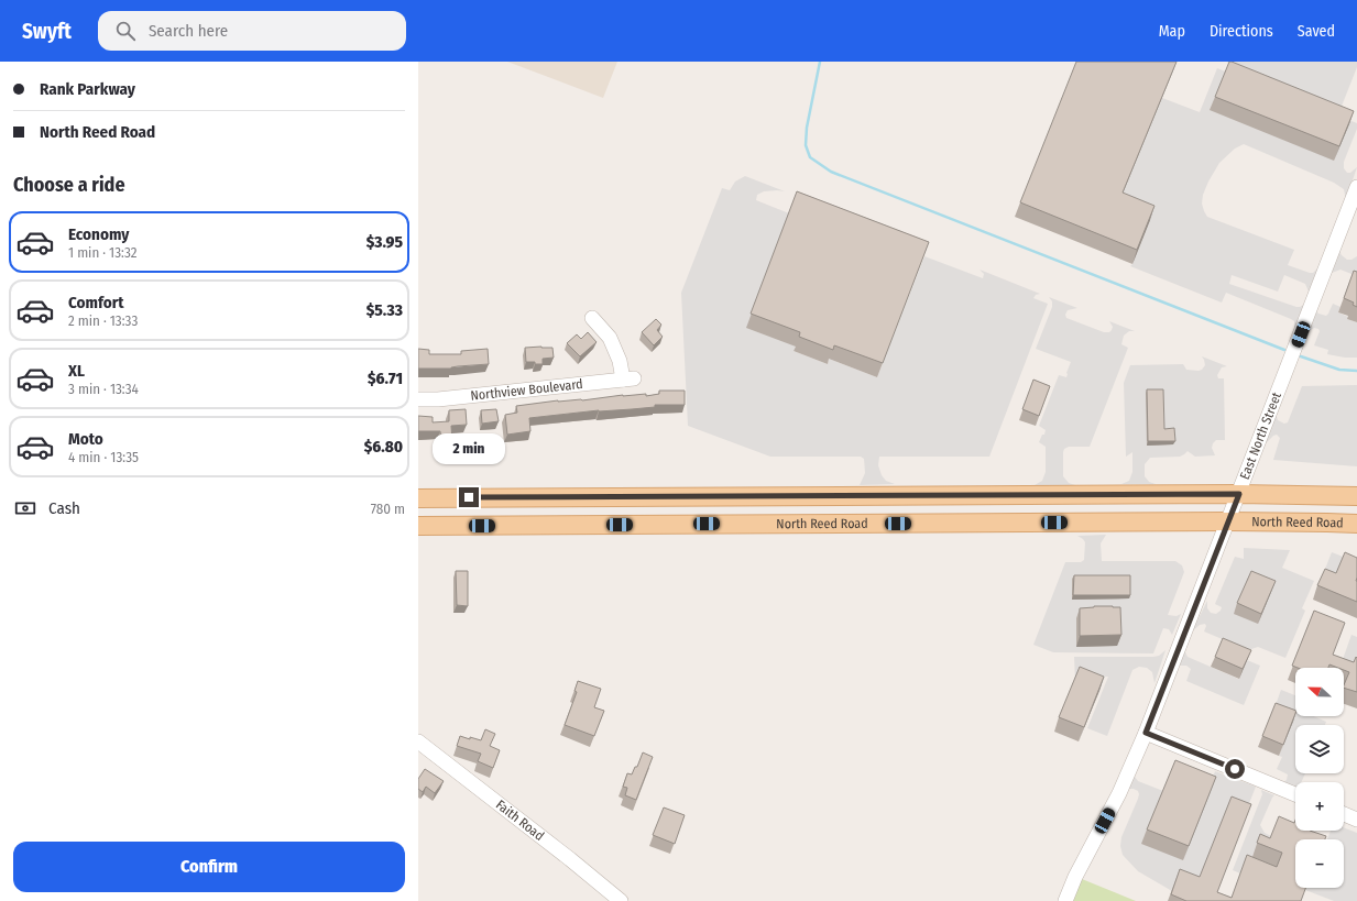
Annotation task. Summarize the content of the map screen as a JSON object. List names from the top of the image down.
{
  "streets": {
    "main road": ["North Reed Road"],
    "street": ["Northview Boulevard", "East North Street", "Faith Road"]
  },
  "crossings": [
    ["East North Street", "North Reed Road"]
  ],
  "north": "left",
  "page": {
    "header": "Swyft",
    "search": "Search here",
    "nav": ["Map", "Directions", "Saved"],
    "banner": ["Rank Parkway", "North Reed Road"],
    "heading": "Choose a ride",
    "list": [
      {
        "name": "Economy",
        "note": "1 min · 13:32",
        "value": "$3.95"
      },
      {
        "name": "Comfort",
        "note": "2 min · 13:33",
        "value": "$5.33"
      },
      {
        "name": "XL",
        "note": "3 min · 13:34",
        "value": "$6.71"
      },
      {
        "name": "Moto",
        "note": "4 min · 13:35",
        "value": "$6.80"
      }
    ],
    "bubble": "2 min",
    "pay": ["Cash", "780 m"],
    "map_buttons": ["+", "−"],
    "buttons": "Confirm"
  }
}
